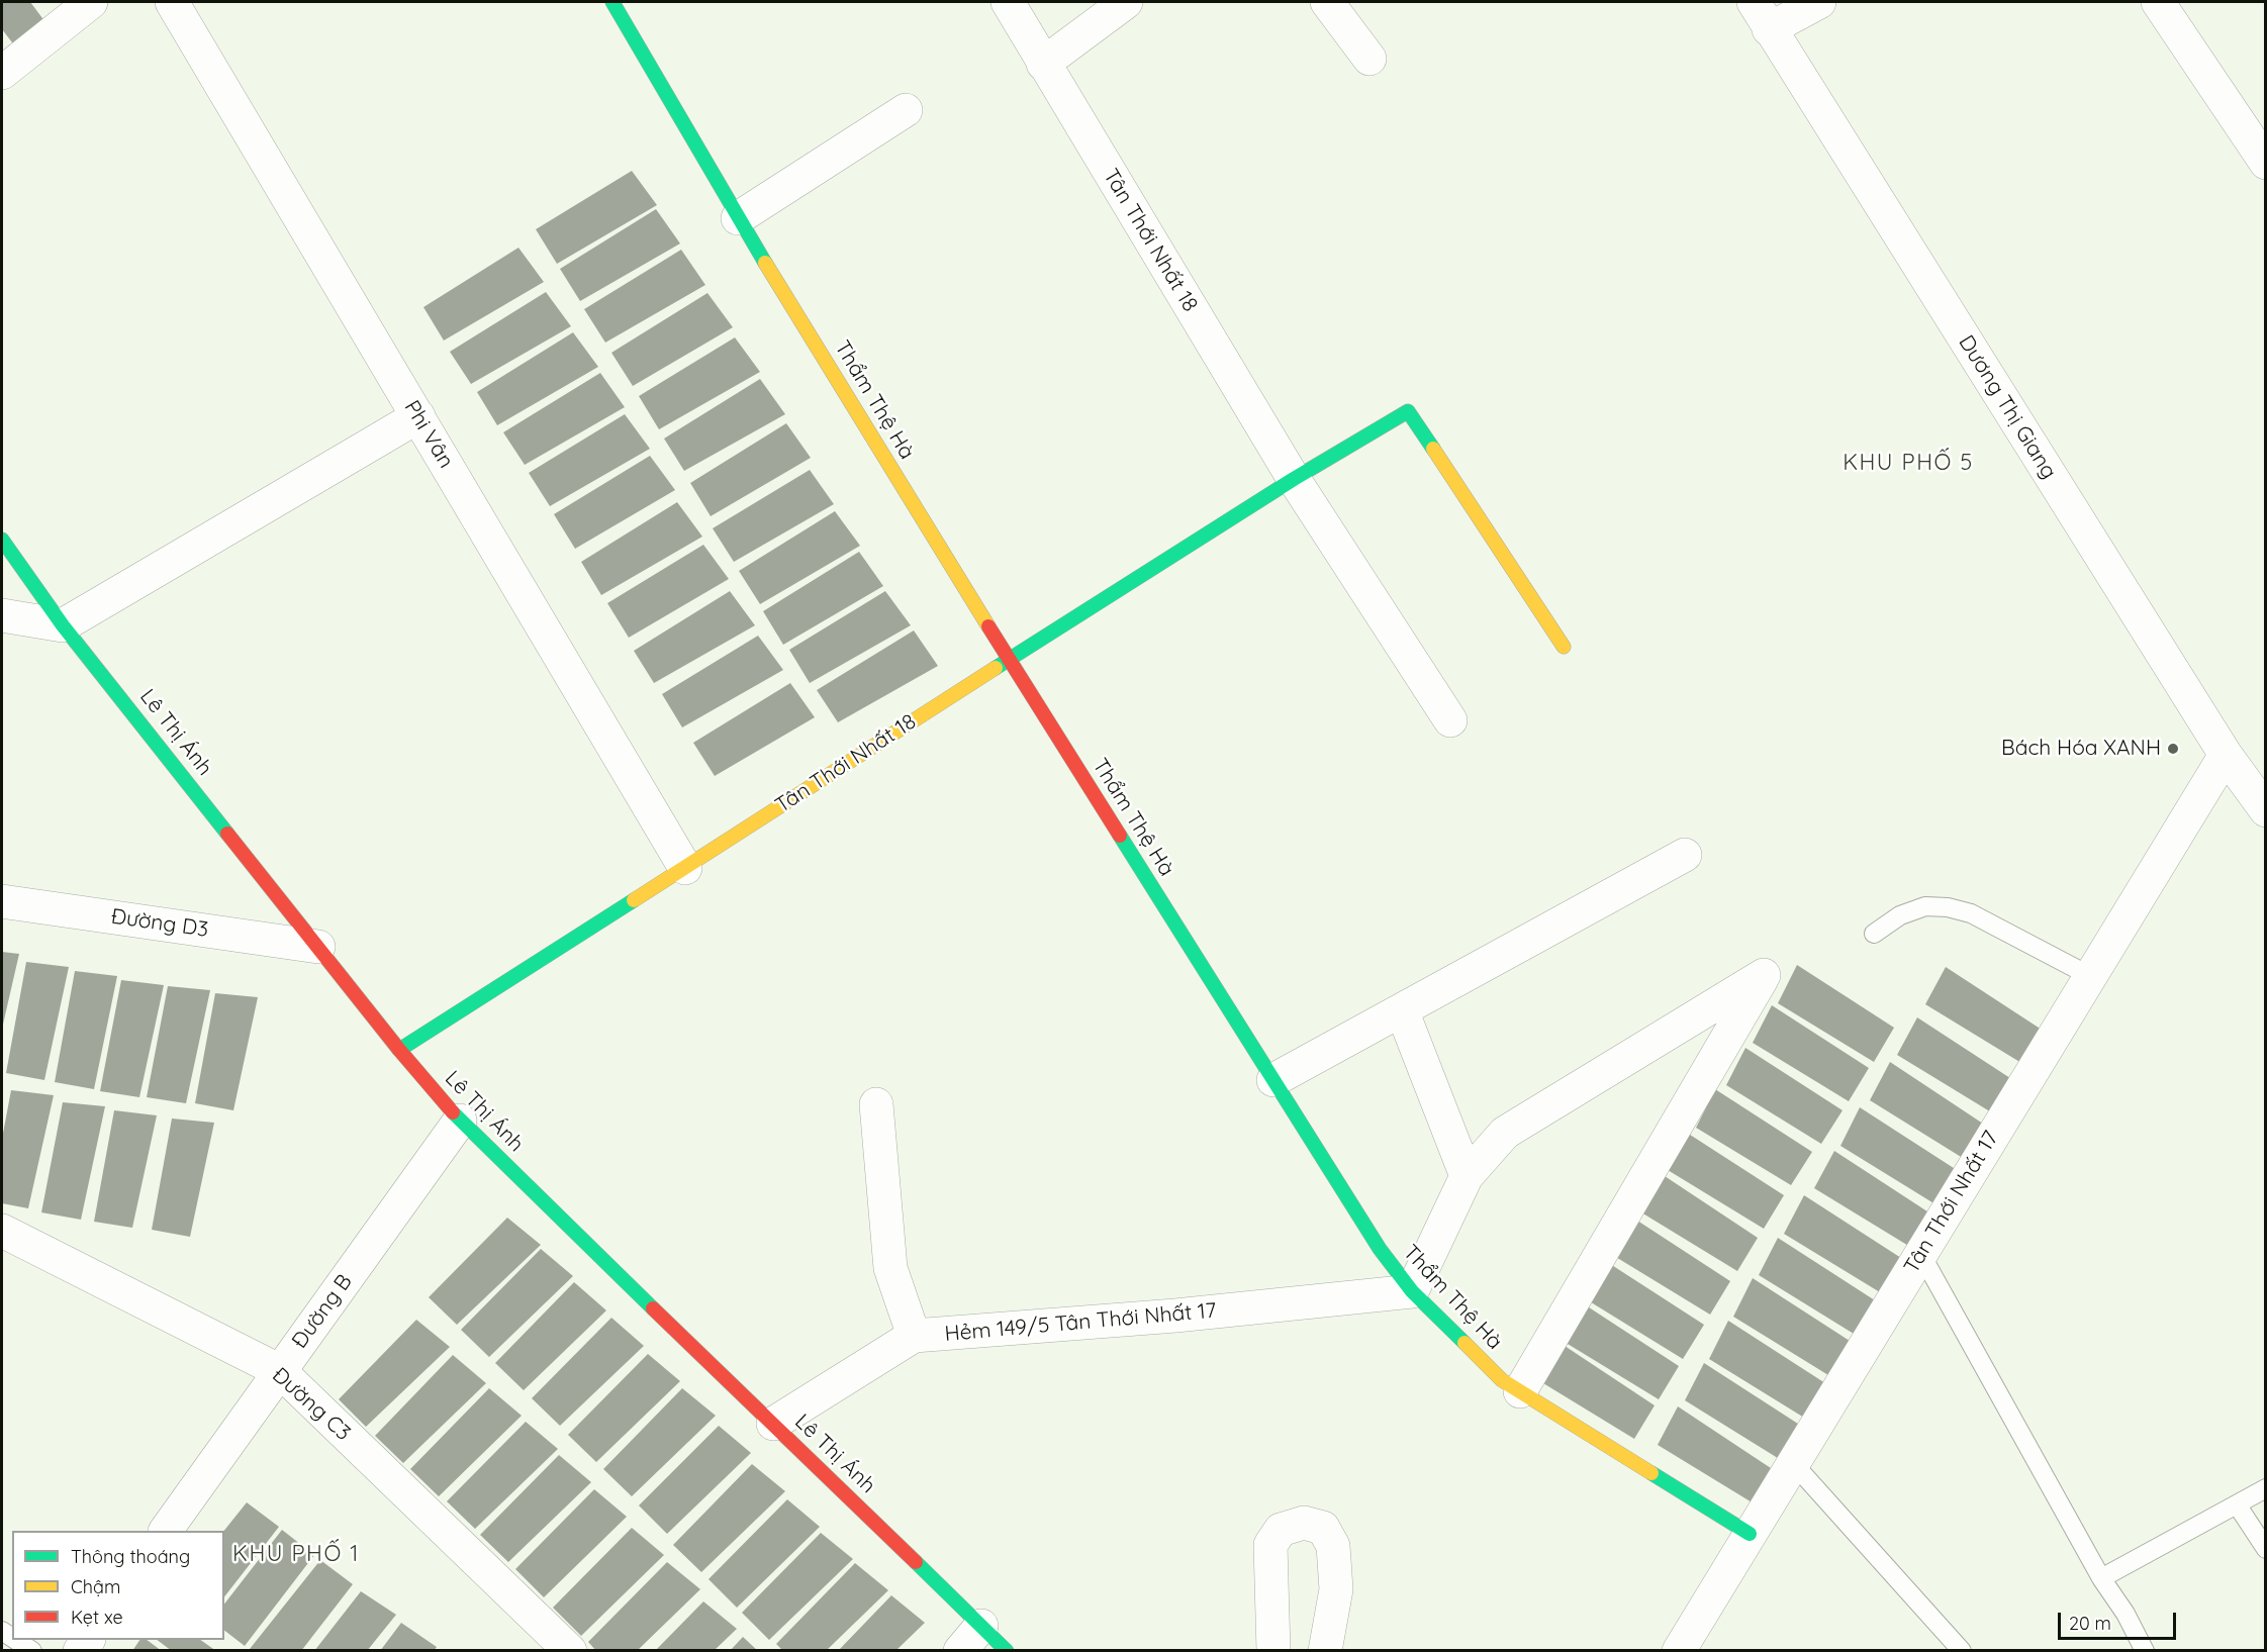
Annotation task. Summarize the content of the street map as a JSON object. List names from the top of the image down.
{
  "streets": {
    "street": [
      "Tân Thới Nhất 18",
      "Thẩm Thệ Hà",
      "Dương Thị Giang",
      "Phi Vân",
      "Lê Thị Ánh",
      "Đường D3",
      "Tân Thới Nhất 17",
      "Đường B",
      "Hẻm 149/5 Tân Thới Nhất 17",
      "Đường C3"
    ]
  },
  "crossings": [
    ["Tân Thới Nhất 18", "Thẩm Thệ Hà"],
    ["Tân Thới Nhất 18", "Phi Vân"],
    ["Tân Thới Nhất 18", "Lê Thị Ánh"],
    ["Thẩm Thệ Hà", "Tân Thới Nhất 17"],
    ["Thẩm Thệ Hà", "Hẻm 149/5 Tân Thới Nhất 17"],
    ["Dương Thị Giang", "Tân Thới Nhất 17"],
    ["Lê Thị Ánh", "Đường D3"],
    ["Lê Thị Ánh", "Đường B"],
    ["Lê Thị Ánh", "Hẻm 149/5 Tân Thới Nhất 17"],
    ["Đường B", "Đường C3"]
  ],
  "districts": ["KHU PHỐ 5", "KHU PHỐ 1"],
  "places": ["Bách Hóa XANH"],
  "legend": ["Thông thoáng", "Chậm", "Kẹt xe"],
  "scale_bar": "20 m"
}
